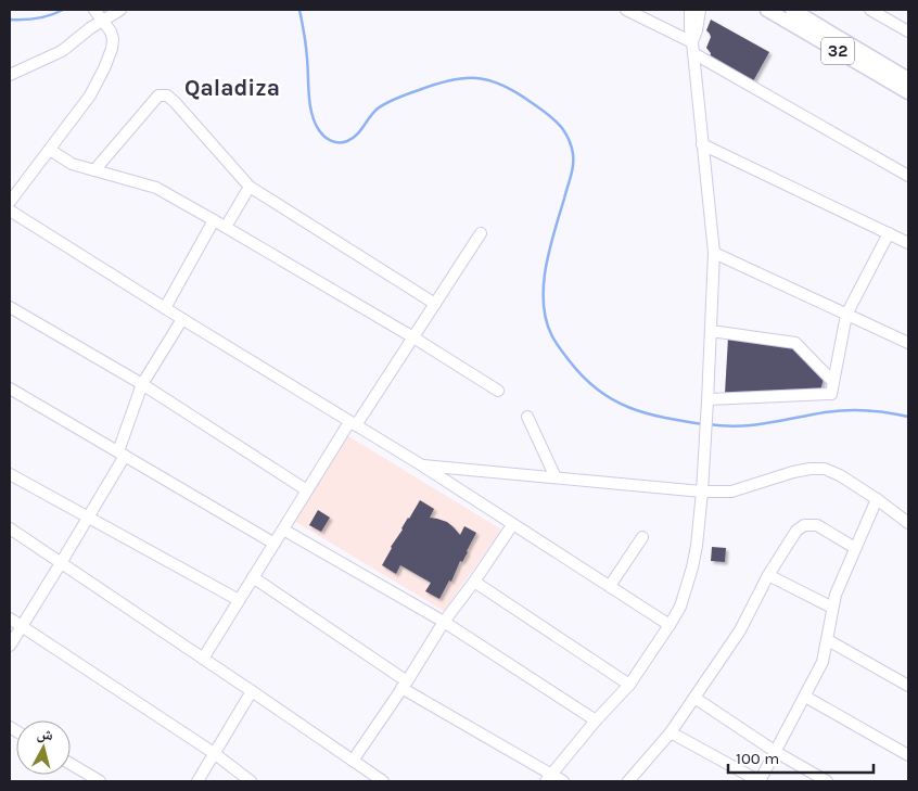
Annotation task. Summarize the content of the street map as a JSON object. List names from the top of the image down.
{
  "streets": {
    "main road": ["32"]
  },
  "districts": ["Qaladiza"],
  "scale_bar": "100 m",
  "north": "top"
}
